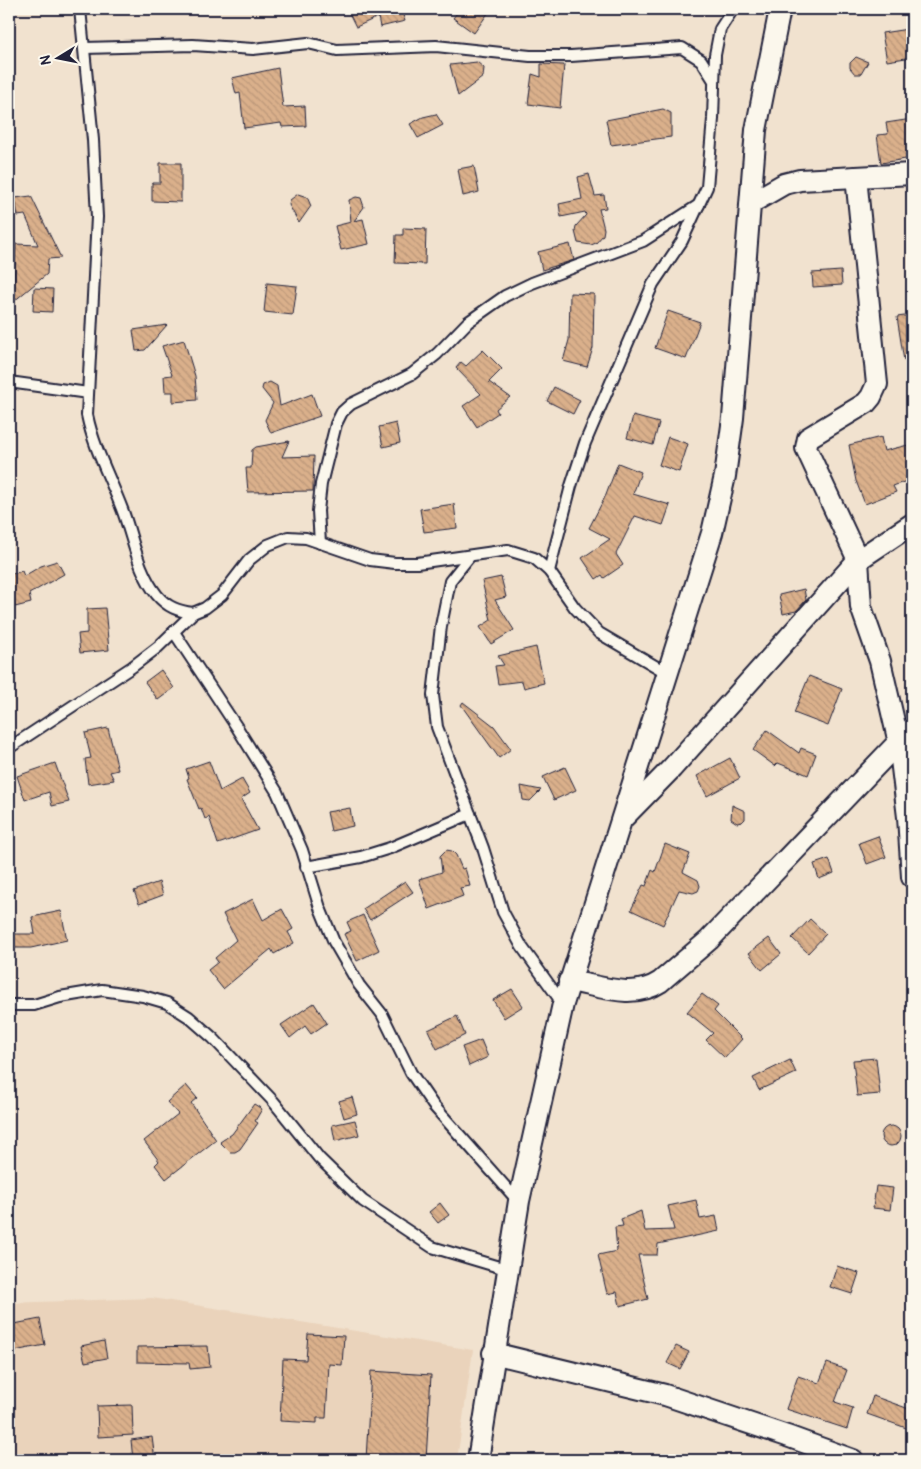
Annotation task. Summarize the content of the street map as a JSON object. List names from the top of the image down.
{
  "north": "left"
}
